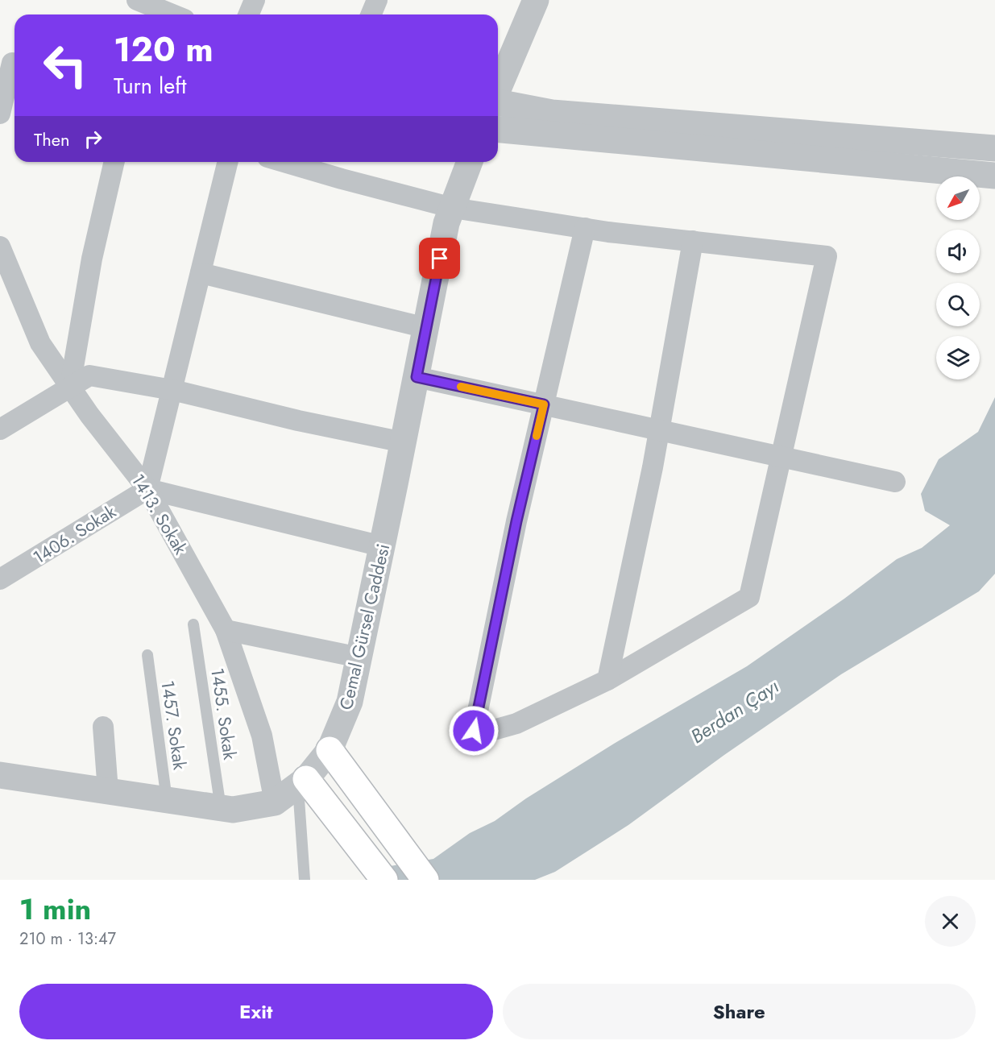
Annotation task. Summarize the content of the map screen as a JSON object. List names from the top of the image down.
{
  "streets": {
    "street": ["1413. Sokak", "1406. Sokak", "Cemal Gürsel Caddesi"],
    "lane": ["1455. Sokak", "1457. Sokak"]
  },
  "crossings": [
    ["1413. Sokak", "1406. Sokak"],
    ["1413. Sokak", "Cemal Gürsel Caddesi"],
    ["Cemal Gürsel Caddesi", "1455. Sokak"],
    ["Cemal Gürsel Caddesi", "1457. Sokak"]
  ],
  "water": ["Berdan Çayı"],
  "north": "bottom left",
  "page": {
    "turn": ["120 m", "Turn left"],
    "then": "Then",
    "heading": ["1 min", "210 m · 13:47"],
    "buttons": ["Exit", "Share"]
  }
}
